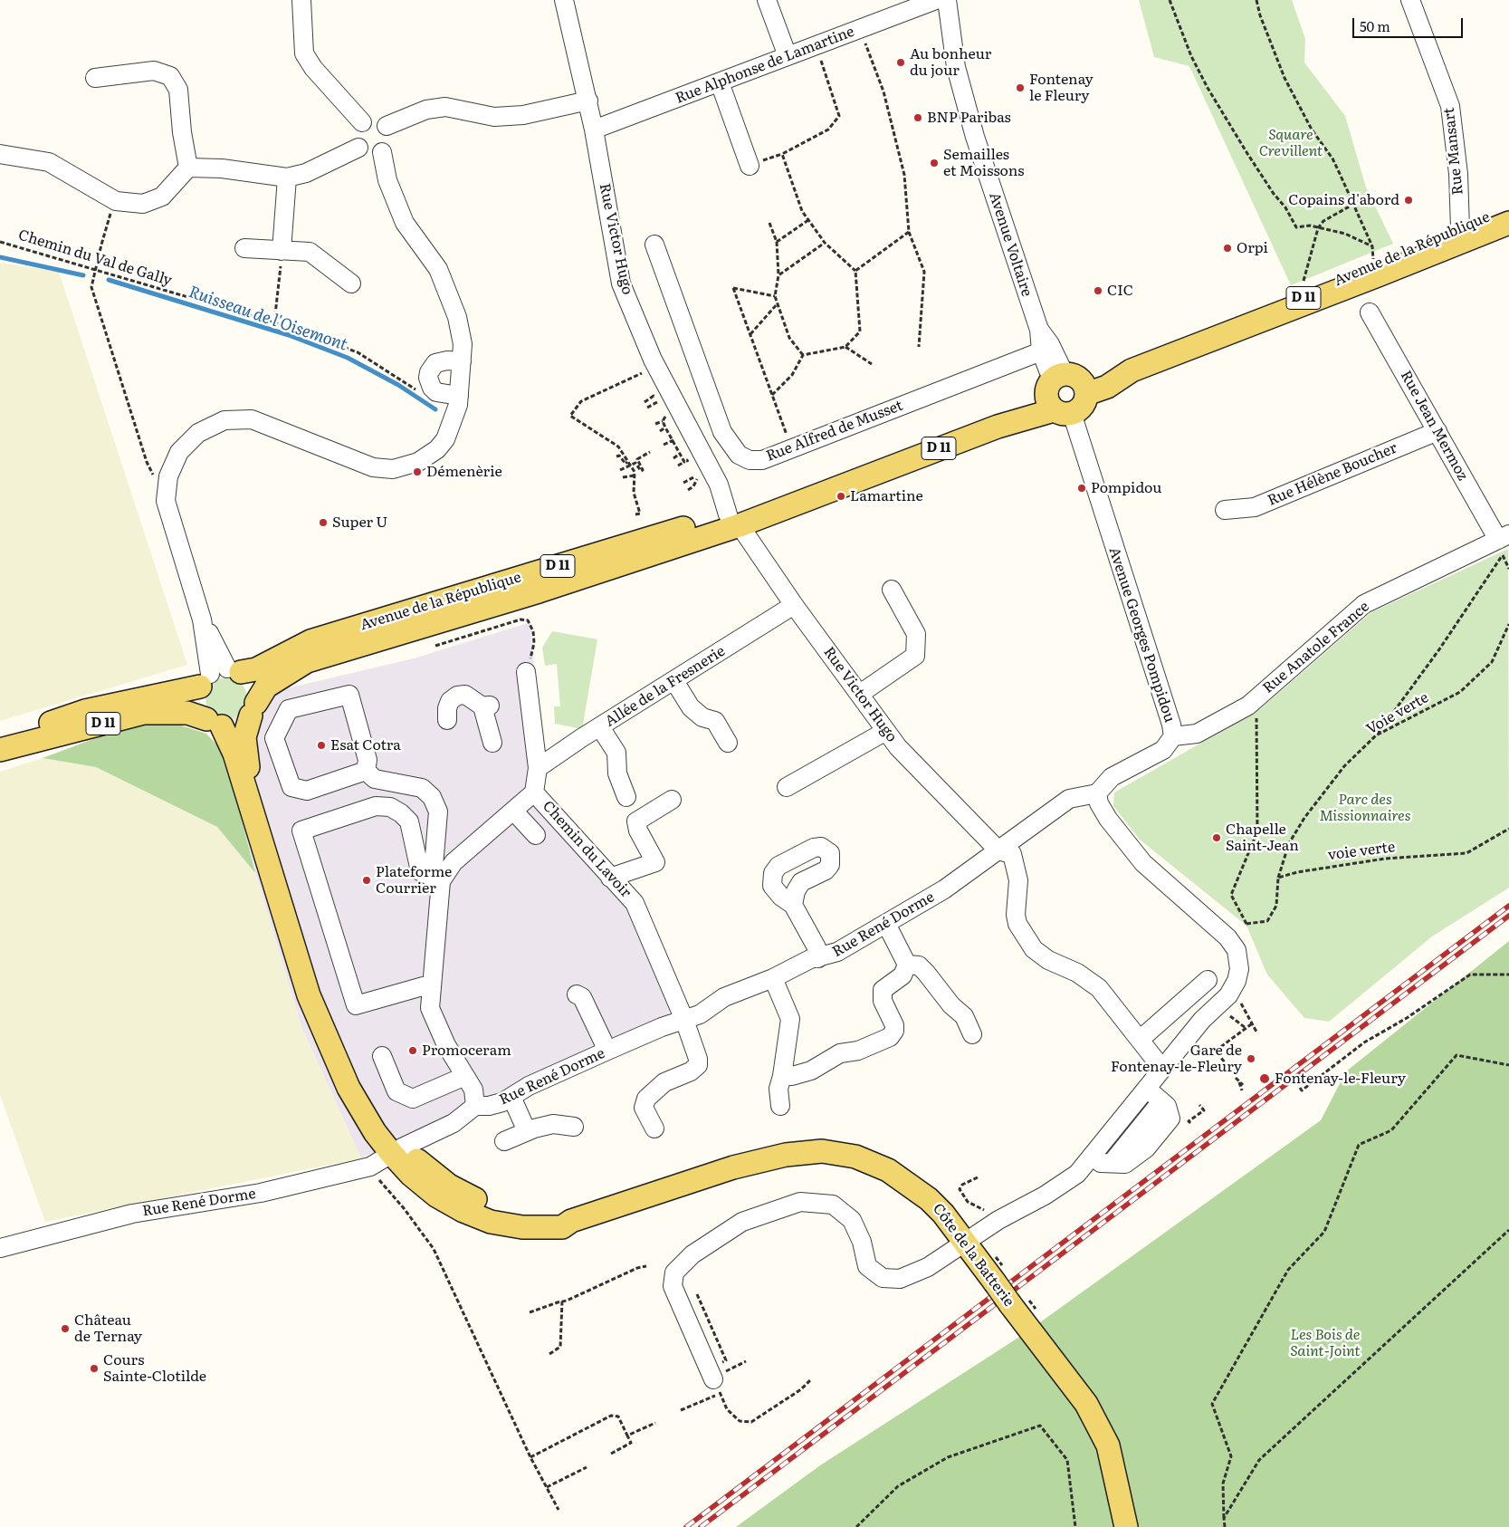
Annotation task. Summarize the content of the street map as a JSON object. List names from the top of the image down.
{
  "streets": {
    "main road": ["Avenue de la République", "D 11", "Côte de la Batterie"],
    "street": [
      "Rue Alphonse de Lamartine",
      "Rue Mansart",
      "Rue Victor Hugo",
      "Avenue Voltaire",
      "Rue Jean Mermoz",
      "Rue Alfred de Musset",
      "Rue Hélène Boucher",
      "Avenue Georges Pompidou",
      "Rue Anatole France",
      "Allée de la Fresnerie",
      "Chemin du Lavoir",
      "Rue René Dorme"
    ],
    "path": ["Chemin du Val de Gally", "Voie verte", "voie verte"]
  },
  "crossings": [
    ["Rue Alphonse de Lamartine", "Rue Victor Hugo"],
    ["Rue Mansart", "Avenue de la République"],
    ["Rue Victor Hugo", "Avenue de la République"],
    ["Rue Victor Hugo", "Allée de la Fresnerie"],
    ["Rue Victor Hugo", "Rue René Dorme"],
    ["Avenue Voltaire", "Avenue de la République"],
    ["Avenue Voltaire", "Rue Alfred de Musset"],
    ["Avenue Voltaire", "Avenue Georges Pompidou"],
    ["Avenue de la République", "D 11"],
    ["Avenue de la République", "Avenue Georges Pompidou"],
    ["Rue Jean Mermoz", "Rue Hélène Boucher"],
    ["Rue Jean Mermoz", "Rue Anatole France"],
    ["Avenue Georges Pompidou", "Rue Anatole France"],
    ["Allée de la Fresnerie", "Chemin du Lavoir"],
    ["Voie verte", "voie verte"],
    ["Chemin du Lavoir", "Rue René Dorme"],
    ["Rue René Dorme", "Côte de la Batterie"]
  ],
  "water": ["Ruisseau de l'Oisemont"],
  "parks": ["Square Crevillent", "Parc des Missionnaires", "Les Bois de Saint-Joint"],
  "places": [
    "Au bonheur du jour",
    "Fontenay le Fleury",
    "BNP Paribas",
    "Semailles et Moissons",
    "Copains d'abord",
    "Orpi",
    "CIC",
    "Démenèrie",
    "Pompidou",
    "Lamartine",
    "Super U",
    "Esat Cotra",
    "Chapelle Saint-Jean",
    "Plateforme Courrier",
    "Promoceram",
    "Gare de Fontenay-le-Fleury",
    "Fontenay-le-Fleury",
    "Château de Ternay",
    "Cours Sainte-Clotilde"
  ],
  "scale_bar": "50 m"
}
